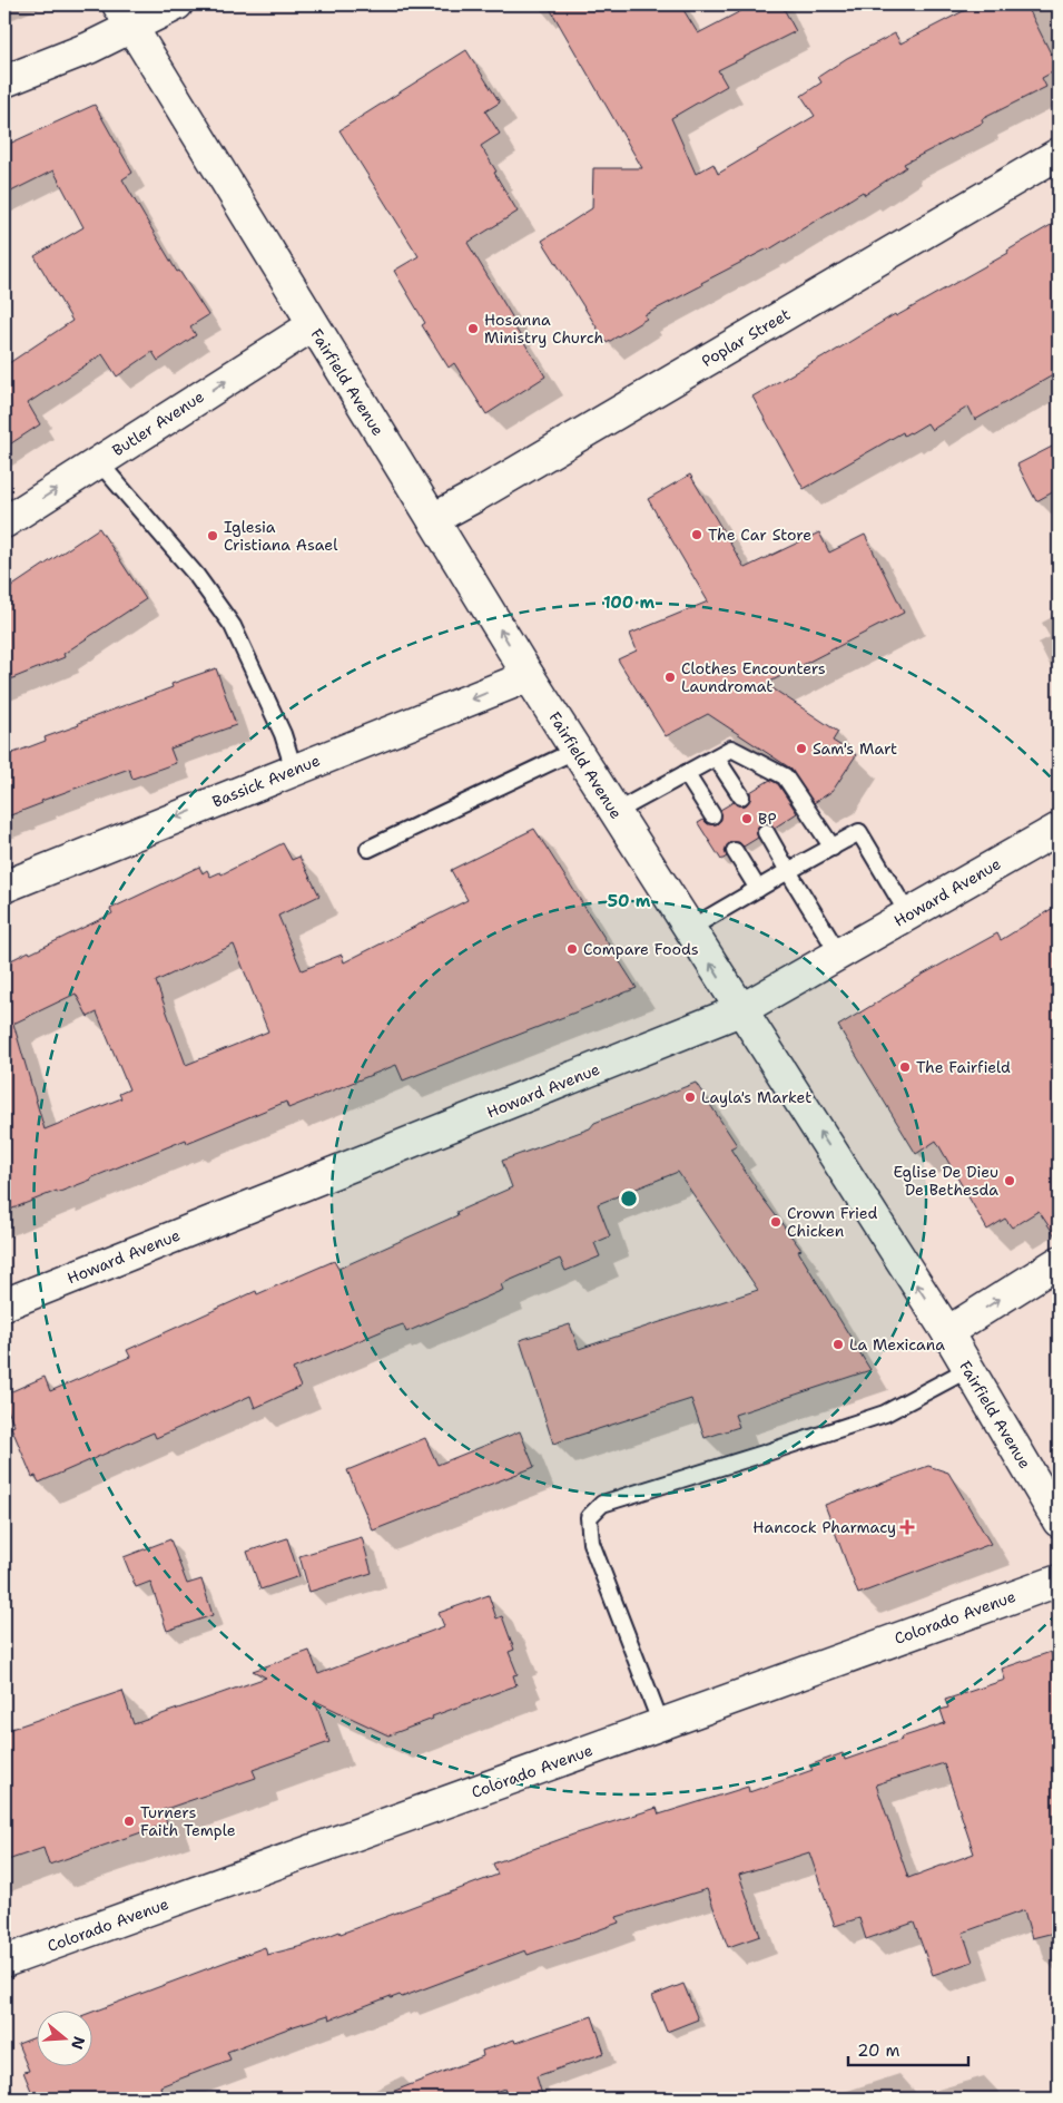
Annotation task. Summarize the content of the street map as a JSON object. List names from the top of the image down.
{
  "streets": {
    "street": [
      "Poplar Street",
      "Fairfield Avenue",
      "Butler Avenue",
      "Bassick Avenue",
      "Howard Avenue",
      "Colorado Avenue"
    ]
  },
  "crossings": [
    ["Poplar Street", "Fairfield Avenue"],
    ["Fairfield Avenue", "Butler Avenue"],
    ["Fairfield Avenue", "Bassick Avenue"],
    ["Fairfield Avenue", "Howard Avenue"]
  ],
  "one_way": ["Fairfield Avenue", "Butler Avenue", "Bassick Avenue"],
  "places": {
    "other": [
      "Hosanna Ministry Church",
      "The Car Store",
      "Iglesia Cristiana Asael",
      "Clothes Encounters Laundromat",
      "Sam's Mart",
      "BP",
      "Compare Foods",
      "The Fairfield",
      "Layla's Market",
      "Eglise De Dieu De Bethesda",
      "Crown Fried Chicken",
      "La Mexicana",
      "Turners Faith Temple"
    ],
    "health": ["Hancock Pharmacy"]
  },
  "scale_bar": "20 m",
  "north": "right",
  "rings": ["100 m", "50 m"]
}
